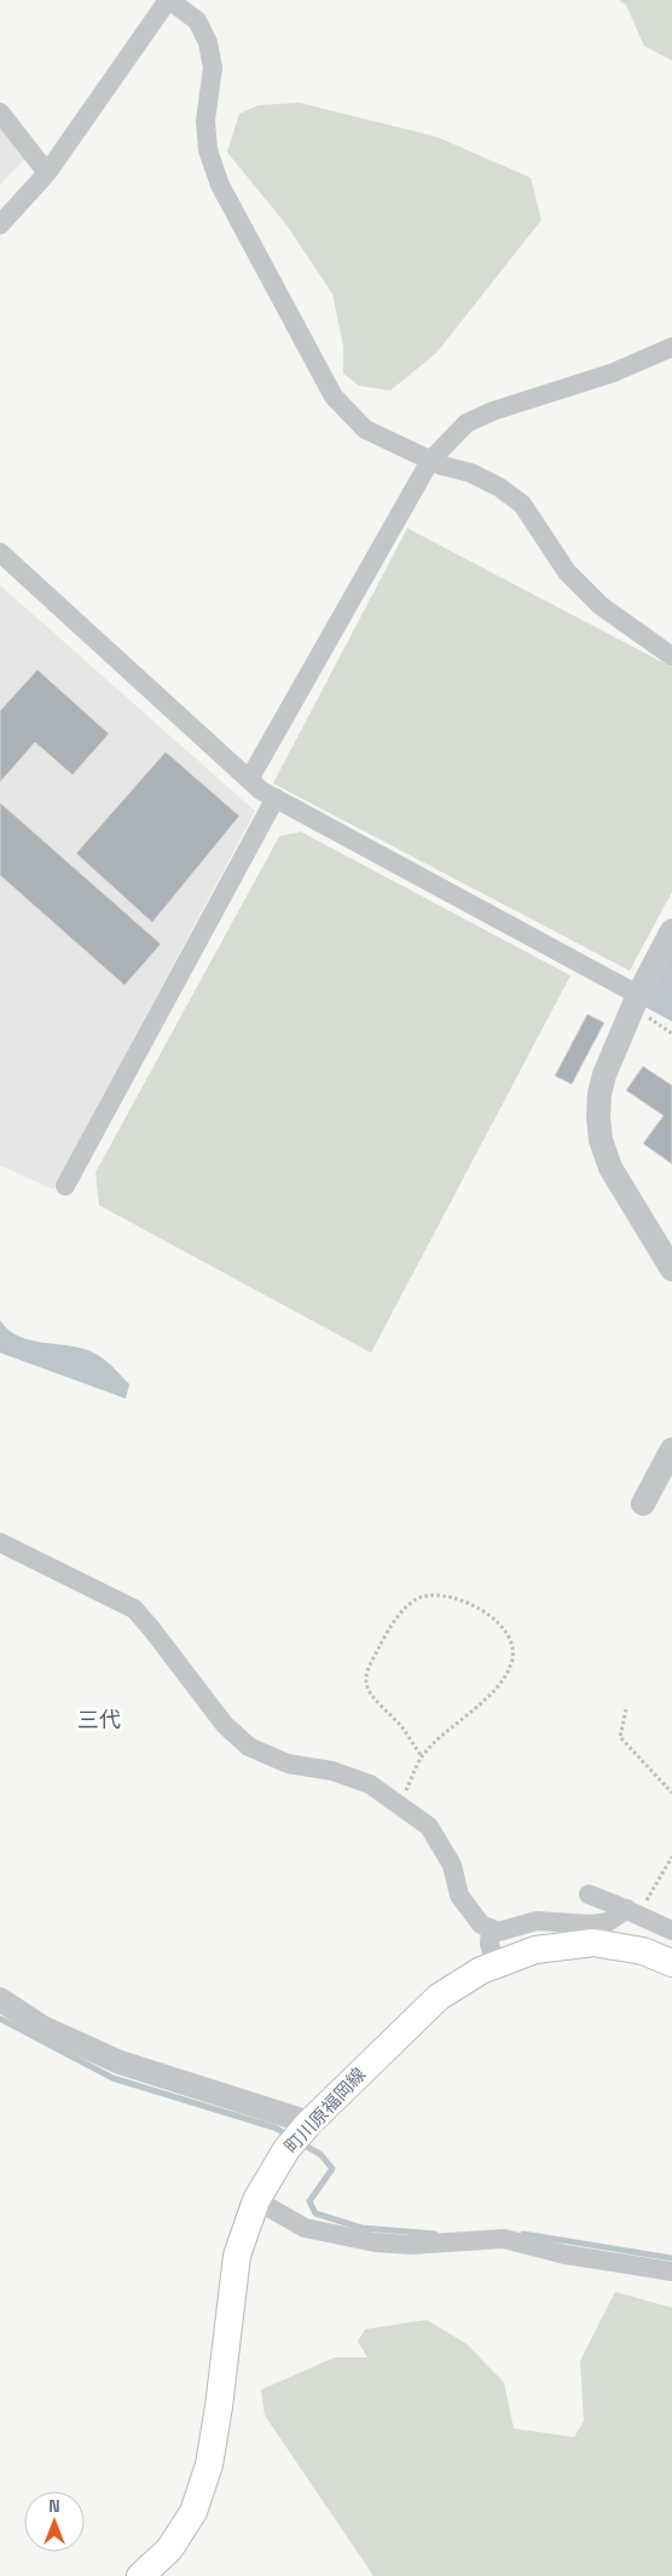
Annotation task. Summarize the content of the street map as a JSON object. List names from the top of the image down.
{
  "streets": {
    "main road": ["町川原福岡線"]
  },
  "districts": ["三代"],
  "north": "top"
}
